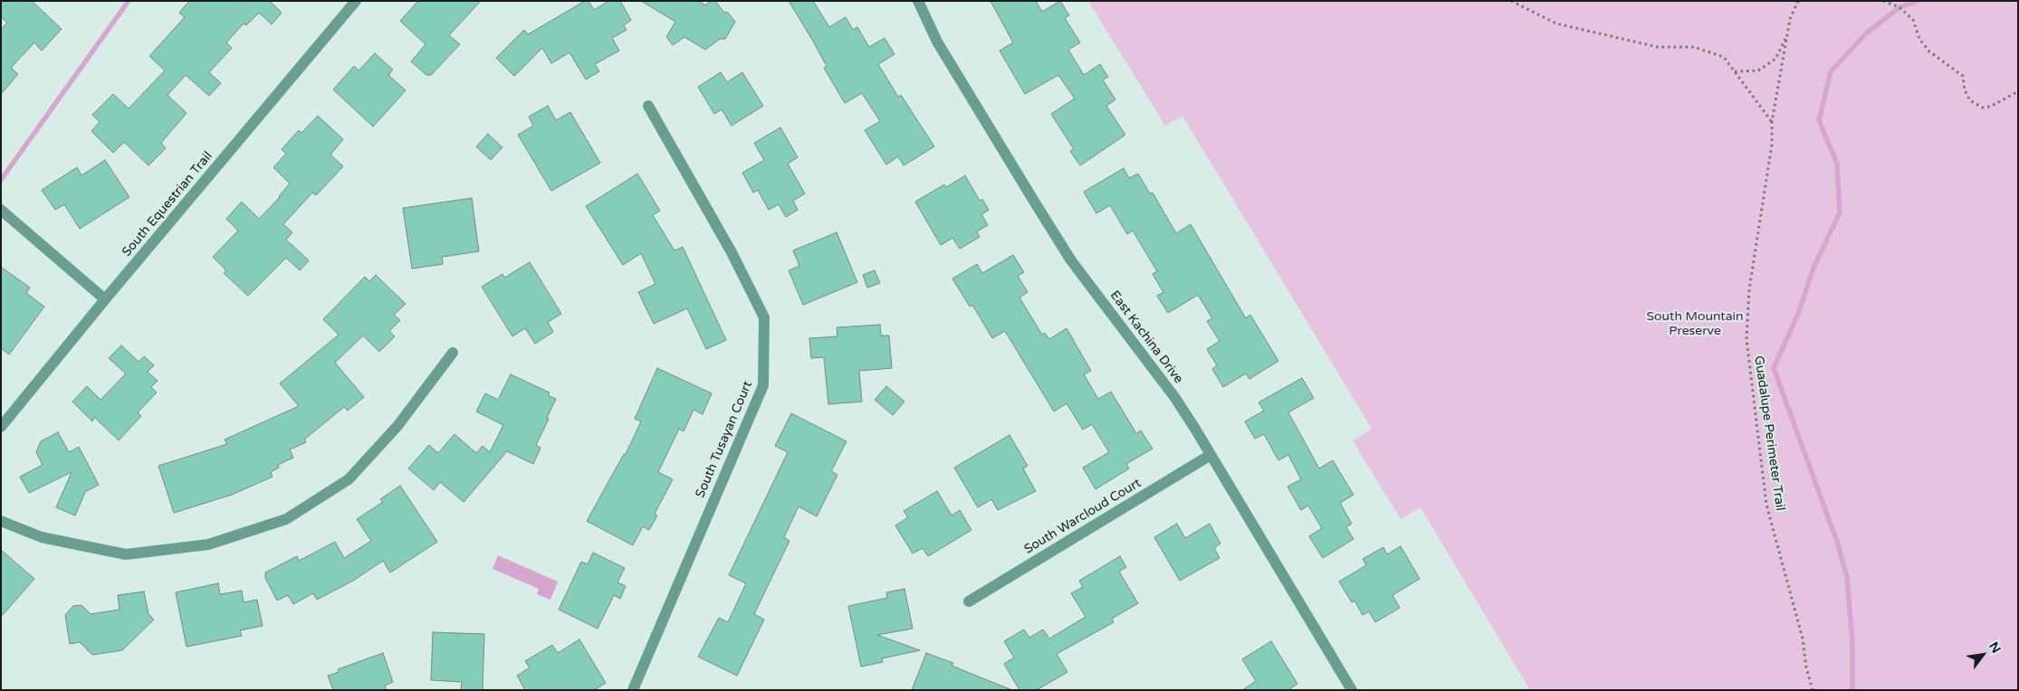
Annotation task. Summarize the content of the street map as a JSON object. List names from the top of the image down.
{
  "streets": {
    "street": [
      "South Equestrian Trail",
      "East Kachina Drive",
      "South Tusayan Court",
      "South Warcloud Court"
    ],
    "path": ["Guadalupe Perimeter Trail"]
  },
  "crossings": [
    ["East Kachina Drive", "South Warcloud Court"]
  ],
  "parks": ["South Mountain Preserve"],
  "north": "top right"
}
